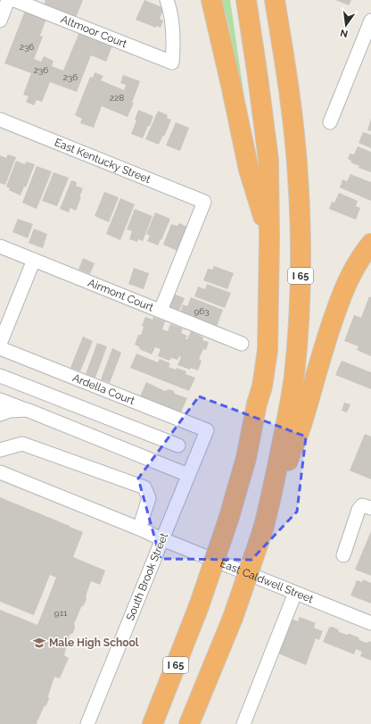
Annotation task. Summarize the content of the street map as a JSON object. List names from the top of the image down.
{
  "streets": {
    "highway": ["I 65"],
    "street": [
      "Altmoor Court",
      "East Kentucky Street",
      "Airmont Court",
      "Ardella Court",
      "South Brook Street",
      "East Caldwell Street"
    ]
  },
  "crossings": [
    ["East Kentucky Street", "Airmont Court"],
    ["Ardella Court", "South Brook Street"],
    ["South Brook Street", "East Caldwell Street"]
  ],
  "places": {
    "school or university": ["Male High School"]
  },
  "house_numbers": [
    "236",
    "236",
    "236",
    "228",
    "963",
    "911"
  ],
  "north": "bottom"
}
